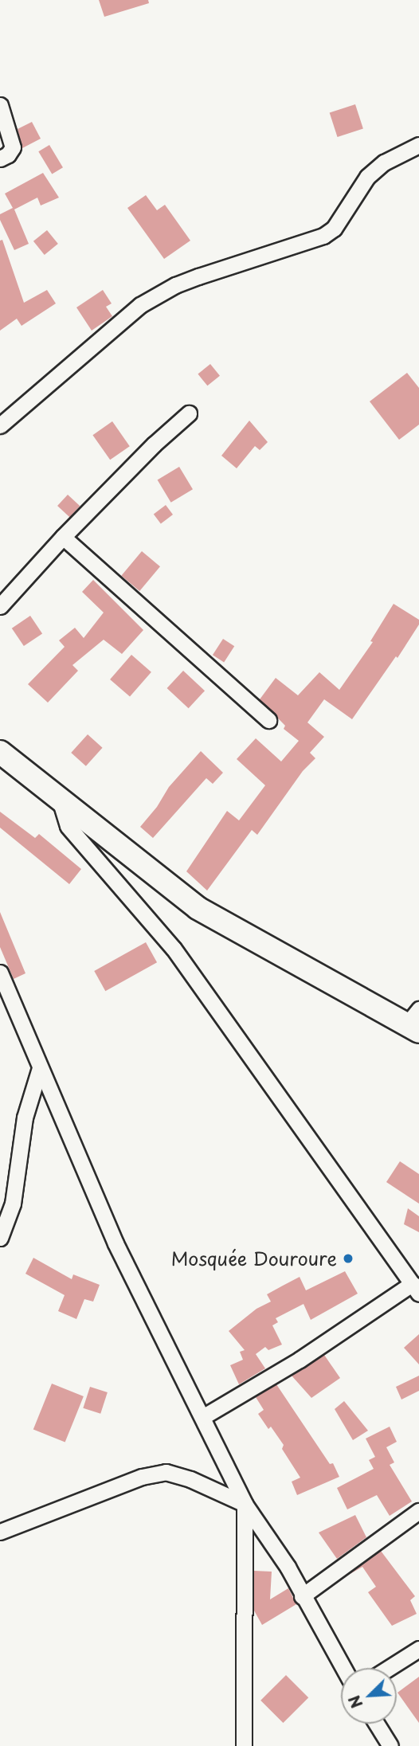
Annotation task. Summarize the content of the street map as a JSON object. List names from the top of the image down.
{
  "places": ["Mosquée Douroure"],
  "north": "bottom left"
}
